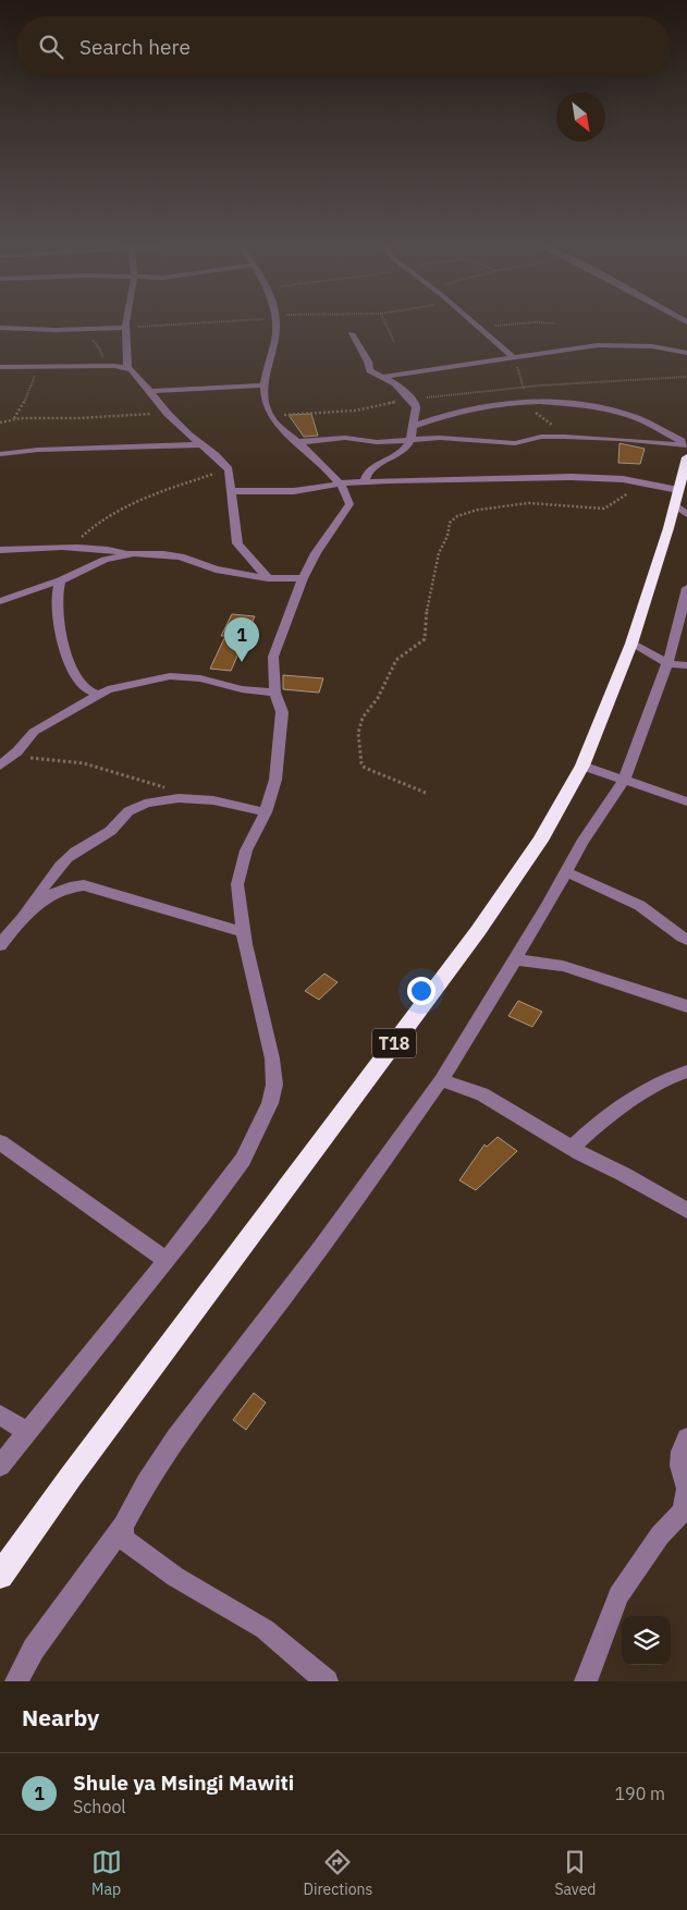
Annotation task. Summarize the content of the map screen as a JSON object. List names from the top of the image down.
{
  "streets": {
    "highway": ["T18"]
  },
  "north": "bottom right",
  "page": {
    "search": "Search here",
    "pins": "1",
    "heading": "Nearby",
    "list": [
      {
        "mark": "1",
        "name": "Shule ya Msingi Mawiti",
        "note": "School",
        "value": "190 m"
      }
    ],
    "nav": ["Map", "Directions", "Saved"]
  }
}
